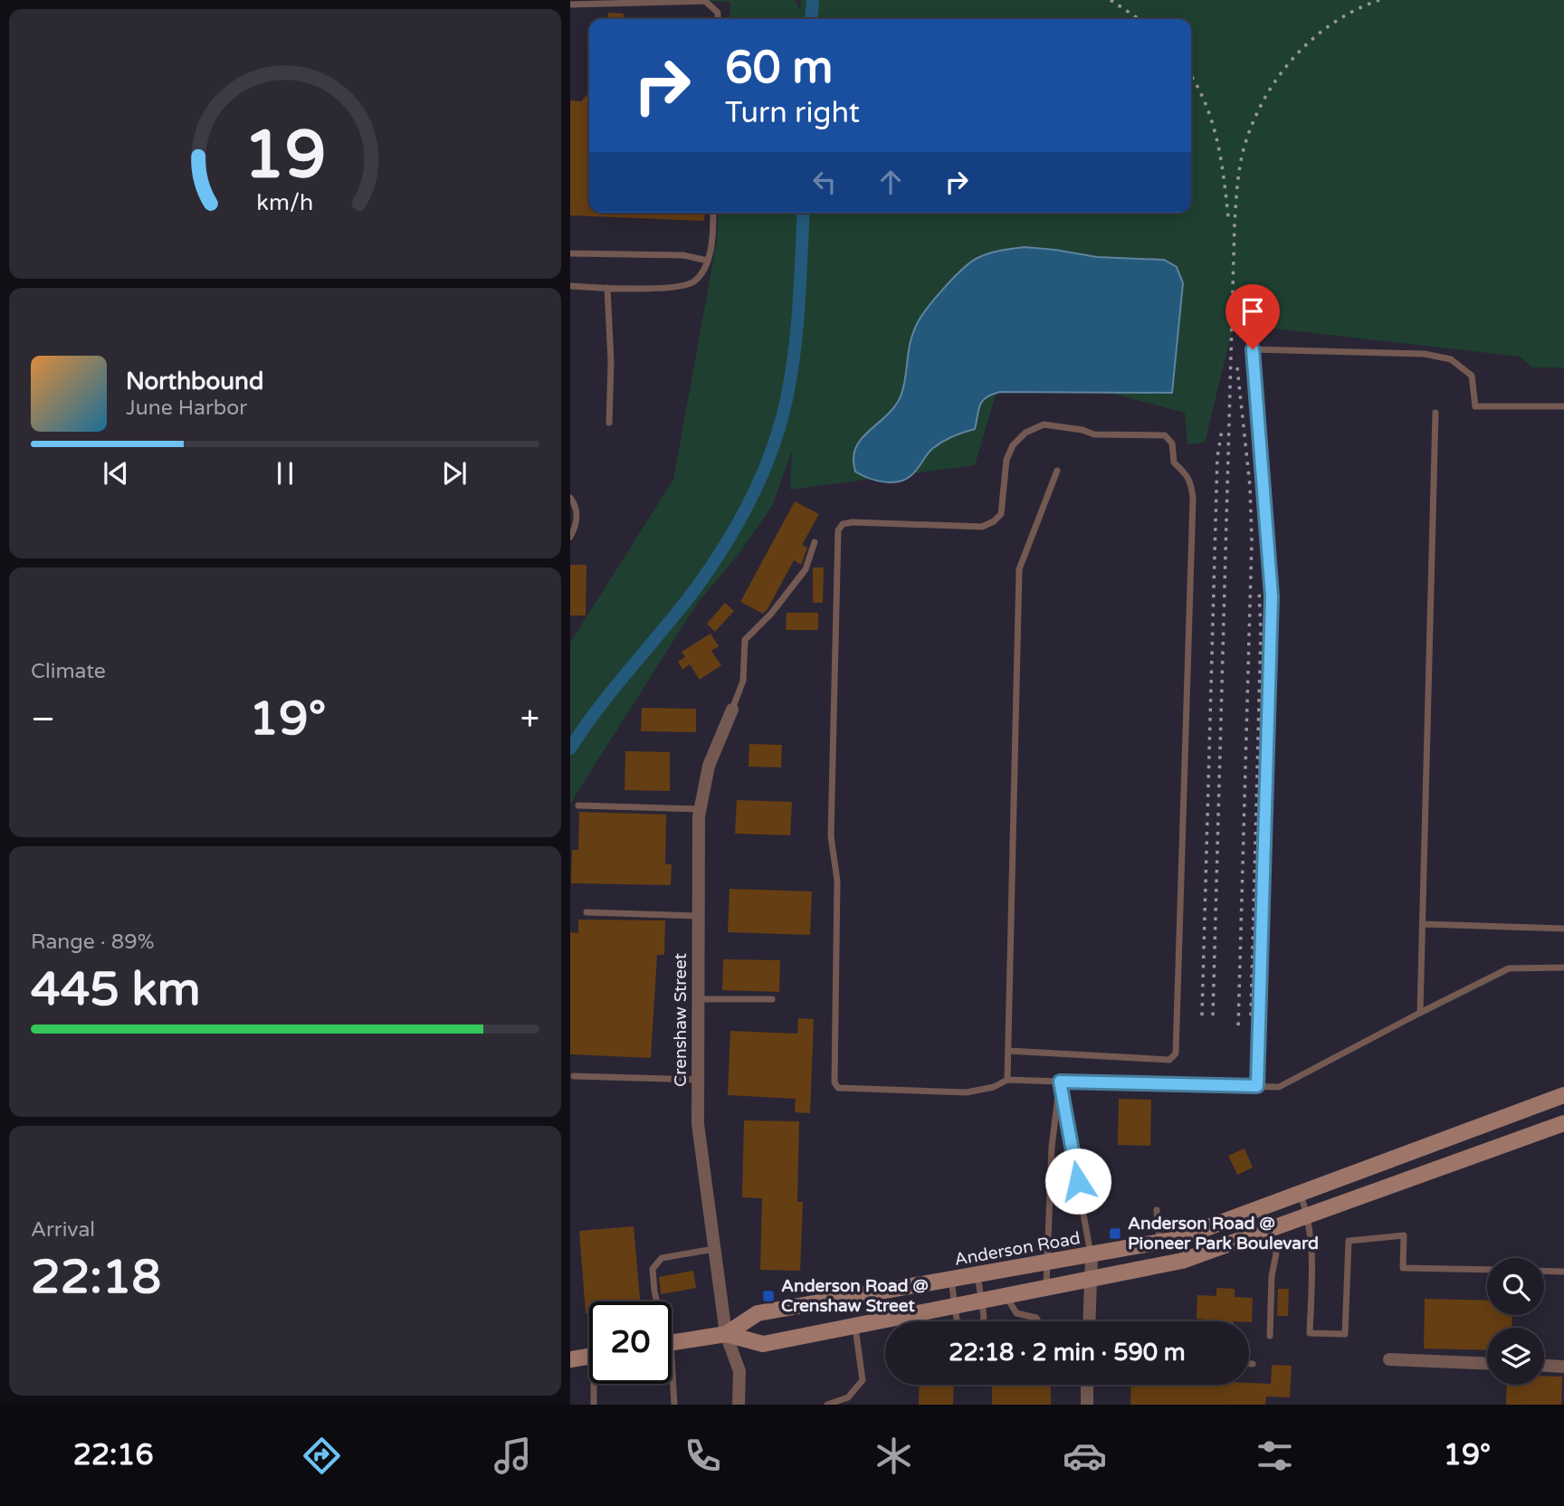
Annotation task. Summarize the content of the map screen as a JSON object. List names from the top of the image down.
{
  "streets": {
    "main road": ["Anderson Road"],
    "street": ["Crenshaw Street"]
  },
  "crossings": [
    ["Crenshaw Street", "Anderson Road"]
  ],
  "places": {
    "transit": ["Anderson Road @ Pioneer Park Boulevard", "Anderson Road @ Crenshaw Street"]
  },
  "page": {
    "turn": ["60 m", "Turn right"],
    "song": ["Northbound", "June Harbor"],
    "tile": [
      "Climate",
      ["Range · 89%", "445 km"],
      ["Arrival", "22:18"]
    ],
    "heat": ["−", "19°", "+"],
    "limit": "20",
    "trip": "22:18 · 2 min · 590 m",
    "tabs": ["22:16", "19°"],
    "gauge": ["19", "km/h"]
  }
}
